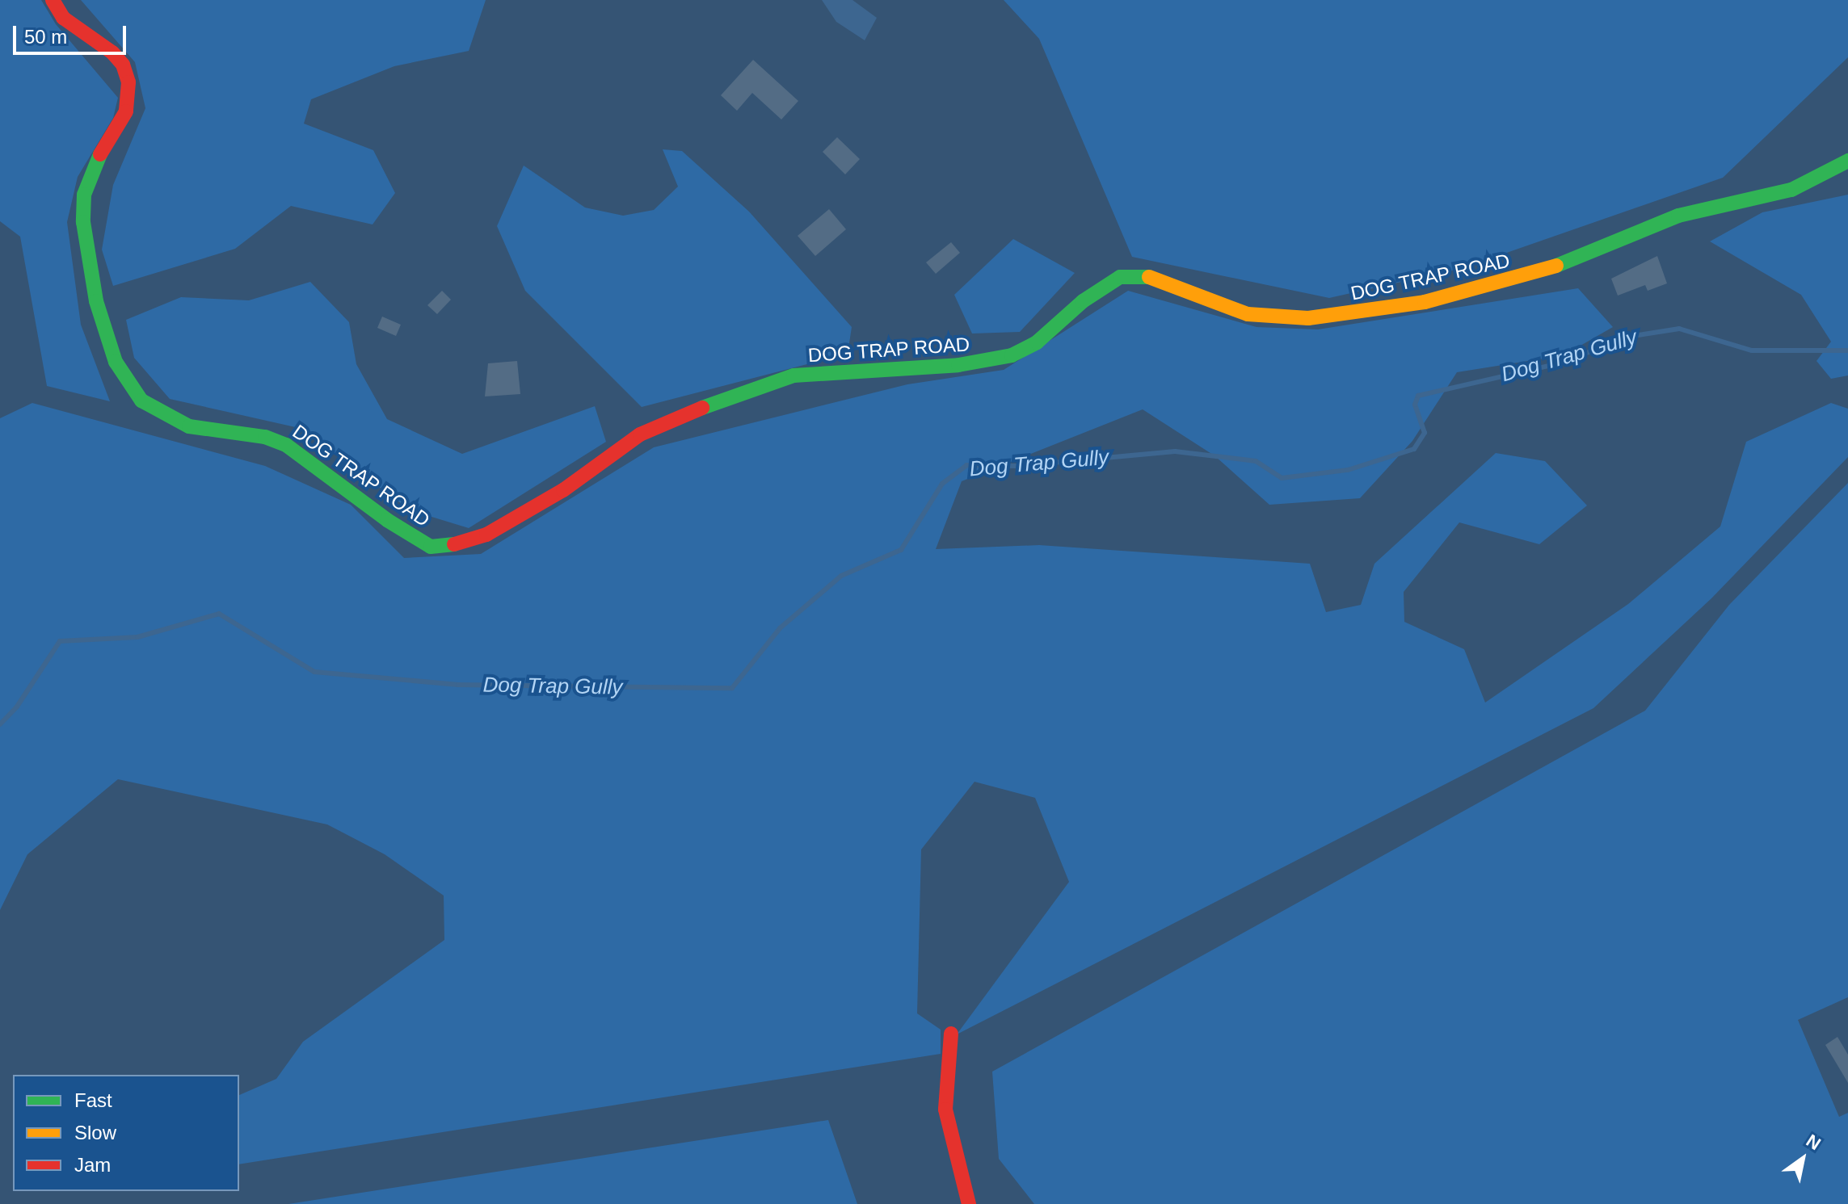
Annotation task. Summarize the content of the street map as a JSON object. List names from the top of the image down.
{
  "streets": {
    "street": ["DOG TRAP ROAD"]
  },
  "water": ["Dog Trap Gully"],
  "legend": ["Fast", "Slow", "Jam"],
  "scale_bar": "50 m",
  "north": "top right"
}
